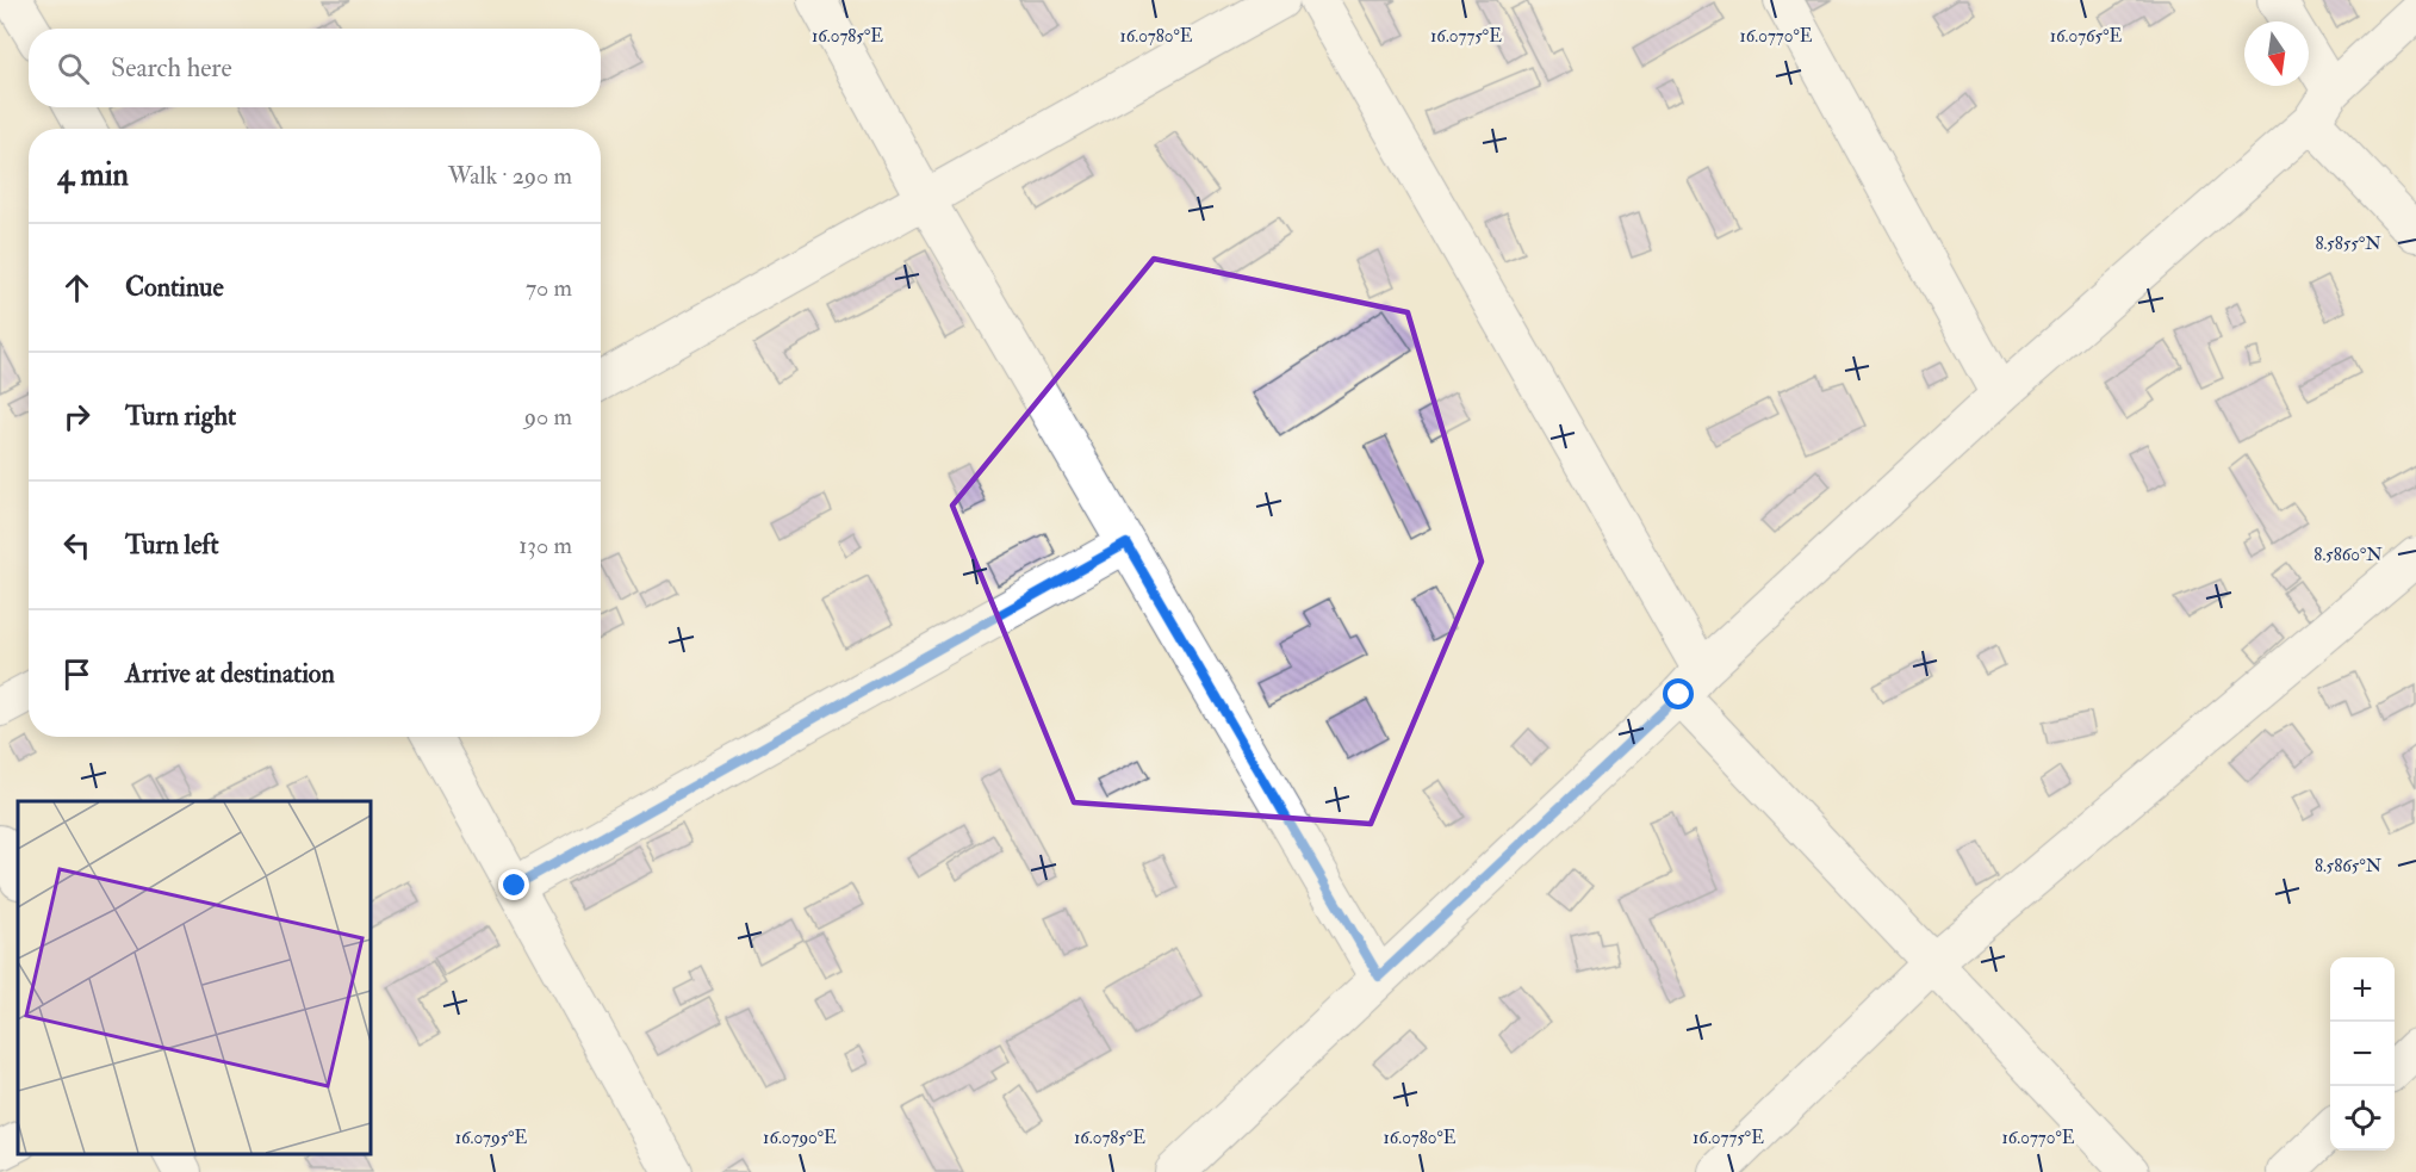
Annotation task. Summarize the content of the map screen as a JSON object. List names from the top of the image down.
{
  "north": "bottom",
  "page": {
    "search": "Search here",
    "heading": ["4 min", "Walk · 290 m"],
    "list": [
      ["Continue", "70 m"],
      ["Turn right", "90 m"],
      ["Turn left", "130 m"],
      "Arrive at destination"
    ],
    "map_buttons": ["+", "−"]
  },
  "coordinates": [
    "16.0785°E",
    "16.0780°E",
    "16.0775°E",
    "16.0770°E",
    "16.0765°E",
    "8.5855°N",
    "8.5860°N",
    "8.5865°N",
    "16.0795°E",
    "16.0790°E"
  ]
}
